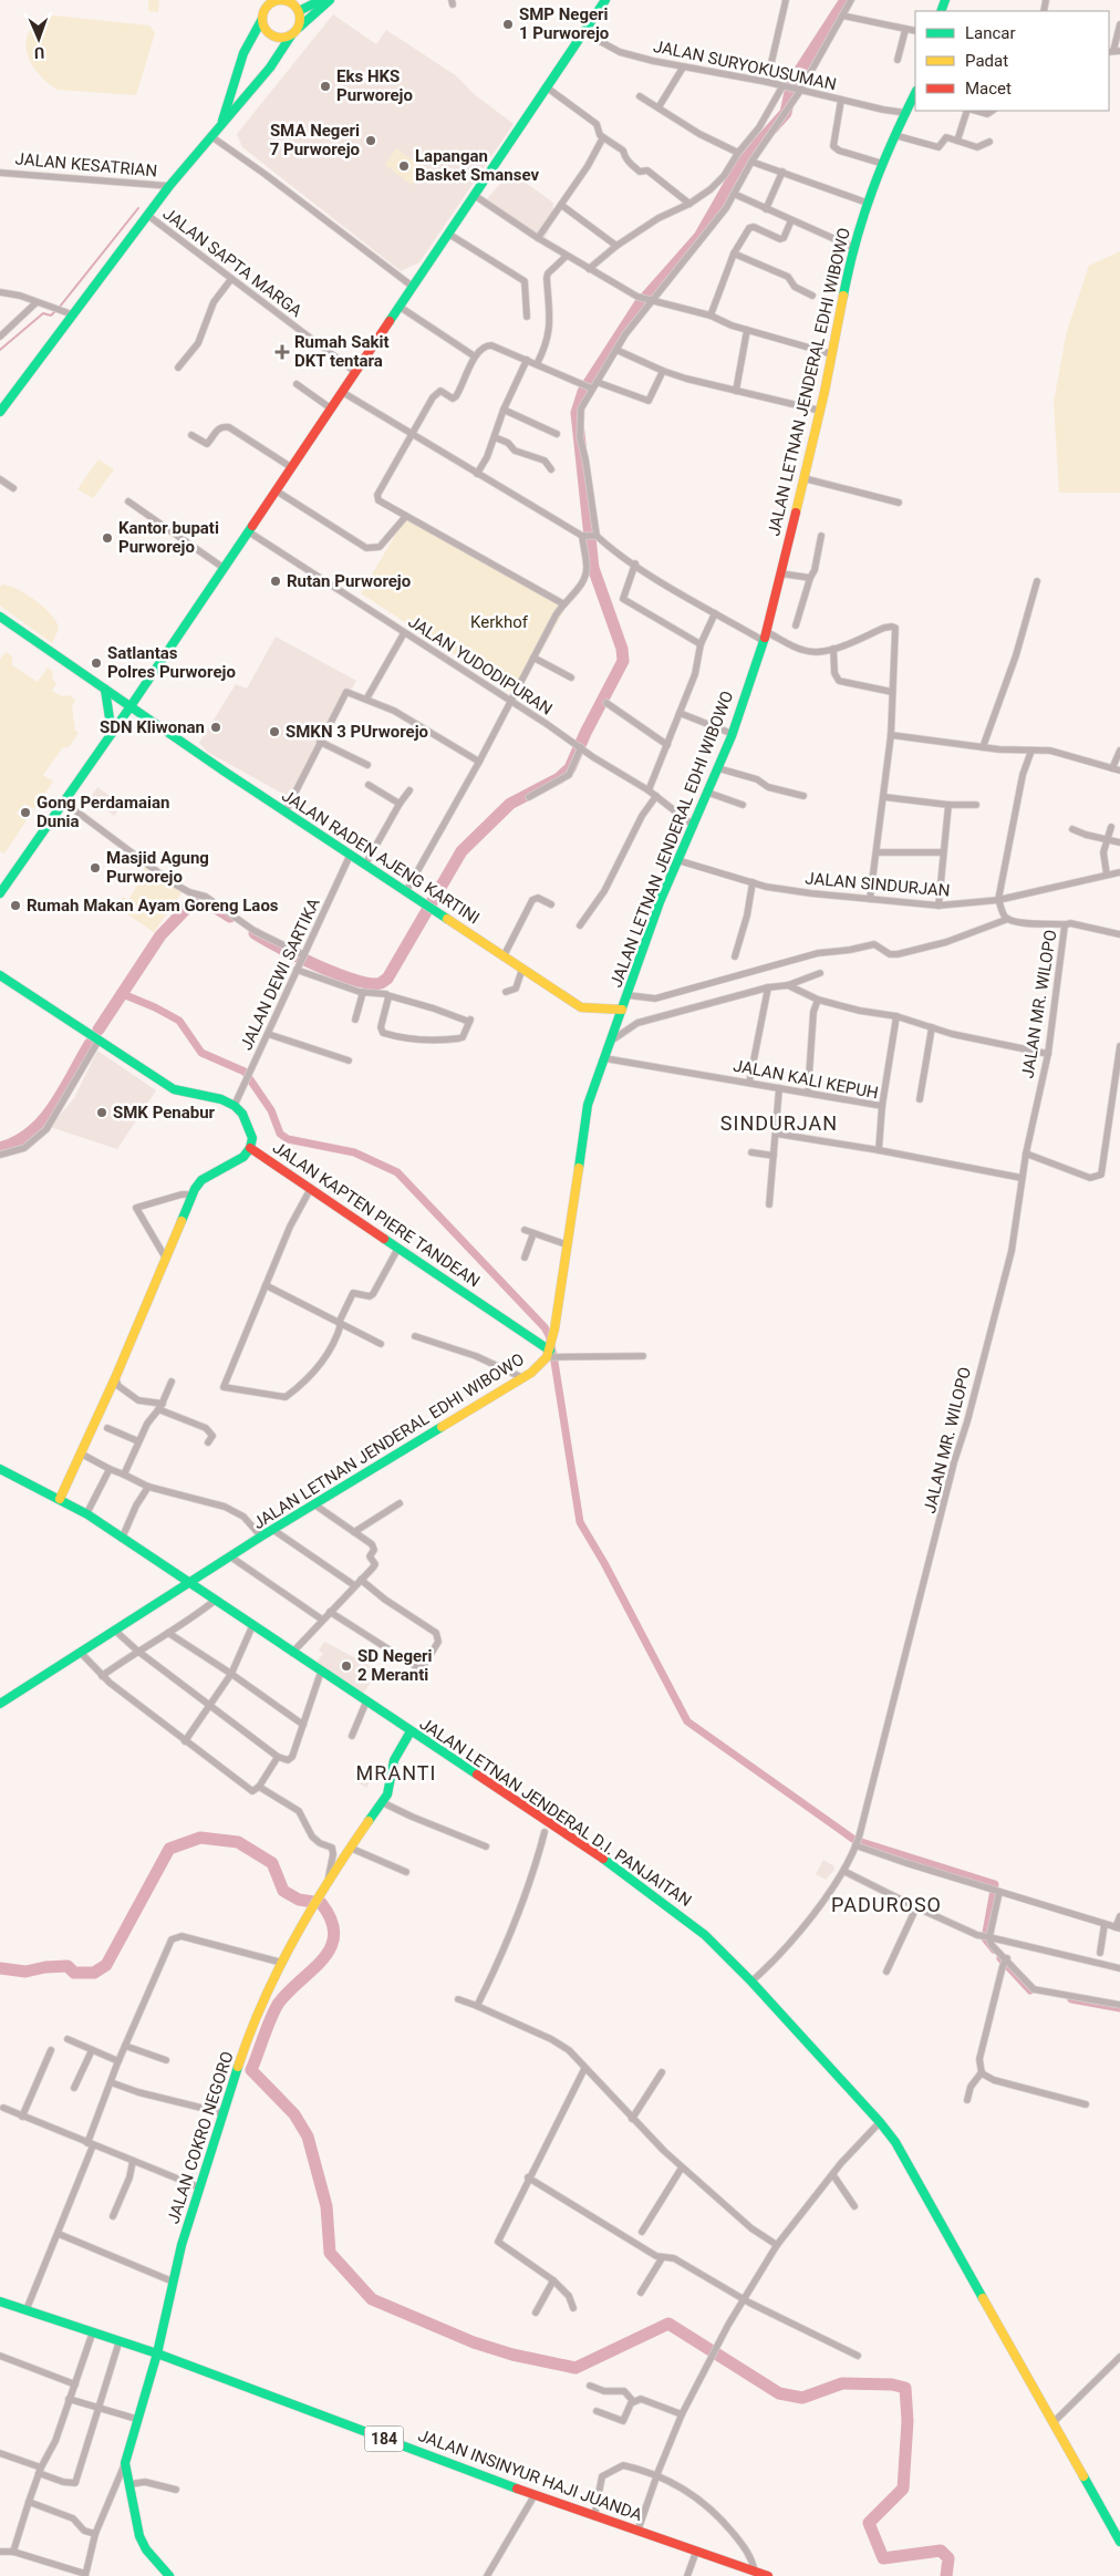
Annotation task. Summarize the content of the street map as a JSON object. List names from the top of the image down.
{
  "streets": {
    "street": [
      "JALAN SURYOKUSUMAN",
      "JALAN KESATRIAN",
      "JALAN SAPTA MARGA",
      "JALAN LETNAN JENDERAL EDHI WIBOWO",
      "JALAN YUDODIPURAN",
      "JALAN RADEN AJENG KARTINI",
      "JALAN SINDURJAN",
      "JALAN DEWI SARTIKA",
      "JALAN MR. WILOPO",
      "JALAN KALI KEPUH",
      "JALAN KAPTEN PIERE TANDEAN",
      "JALAN LETNAN JENDERAL D.I. PANJAITAN",
      "JALAN COKRO NEGORO",
      "184",
      "JALAN INSINYUR HAJI JUANDA"
    ]
  },
  "crossings": [
    ["JALAN SURYOKUSUMAN", "JALAN LETNAN JENDERAL EDHI WIBOWO"],
    ["JALAN LETNAN JENDERAL EDHI WIBOWO", "JALAN YUDODIPURAN"],
    ["JALAN LETNAN JENDERAL EDHI WIBOWO", "JALAN RADEN AJENG KARTINI"],
    ["JALAN LETNAN JENDERAL EDHI WIBOWO", "JALAN SINDURJAN"],
    ["JALAN LETNAN JENDERAL EDHI WIBOWO", "JALAN KALI KEPUH"],
    ["JALAN LETNAN JENDERAL EDHI WIBOWO", "JALAN KAPTEN PIERE TANDEAN"],
    ["JALAN LETNAN JENDERAL EDHI WIBOWO", "JALAN LETNAN JENDERAL D.I. PANJAITAN"],
    ["JALAN RADEN AJENG KARTINI", "JALAN DEWI SARTIKA"],
    ["JALAN MR. WILOPO", "JALAN LETNAN JENDERAL D.I. PANJAITAN"],
    ["JALAN KAPTEN PIERE TANDEAN", "JALAN LETNAN JENDERAL D.I. PANJAITAN"],
    ["JALAN LETNAN JENDERAL D.I. PANJAITAN", "JALAN COKRO NEGORO"],
    ["JALAN COKRO NEGORO", "JALAN INSINYUR HAJI JUANDA"]
  ],
  "districts": ["SINDURJAN", "MRANTI", "PADUROSO"],
  "parks": ["Kerkhof"],
  "places": {
    "other": [
      "SMP Negeri 1 Purworejo",
      "Eks HKS Purworejo",
      "SMA Negeri 7 Purworejo",
      "Lapangan Basket Smansev",
      "Kantor bupati Purworejo",
      "Rutan Purworejo",
      "Satlantas Polres Purworejo",
      "SDN Kliwonan",
      "SMKN 3 PUrworejo",
      "Gong Perdamaian Dunia",
      "Masjid Agung Purworejo",
      "Rumah Makan Ayam Goreng Laos",
      "SMK Penabur",
      "SD Negeri 2 Meranti"
    ],
    "health": ["Rumah Sakit DKT tentara"]
  },
  "legend": ["Lancar", "Padat", "Macet"],
  "north": "bottom"
}
